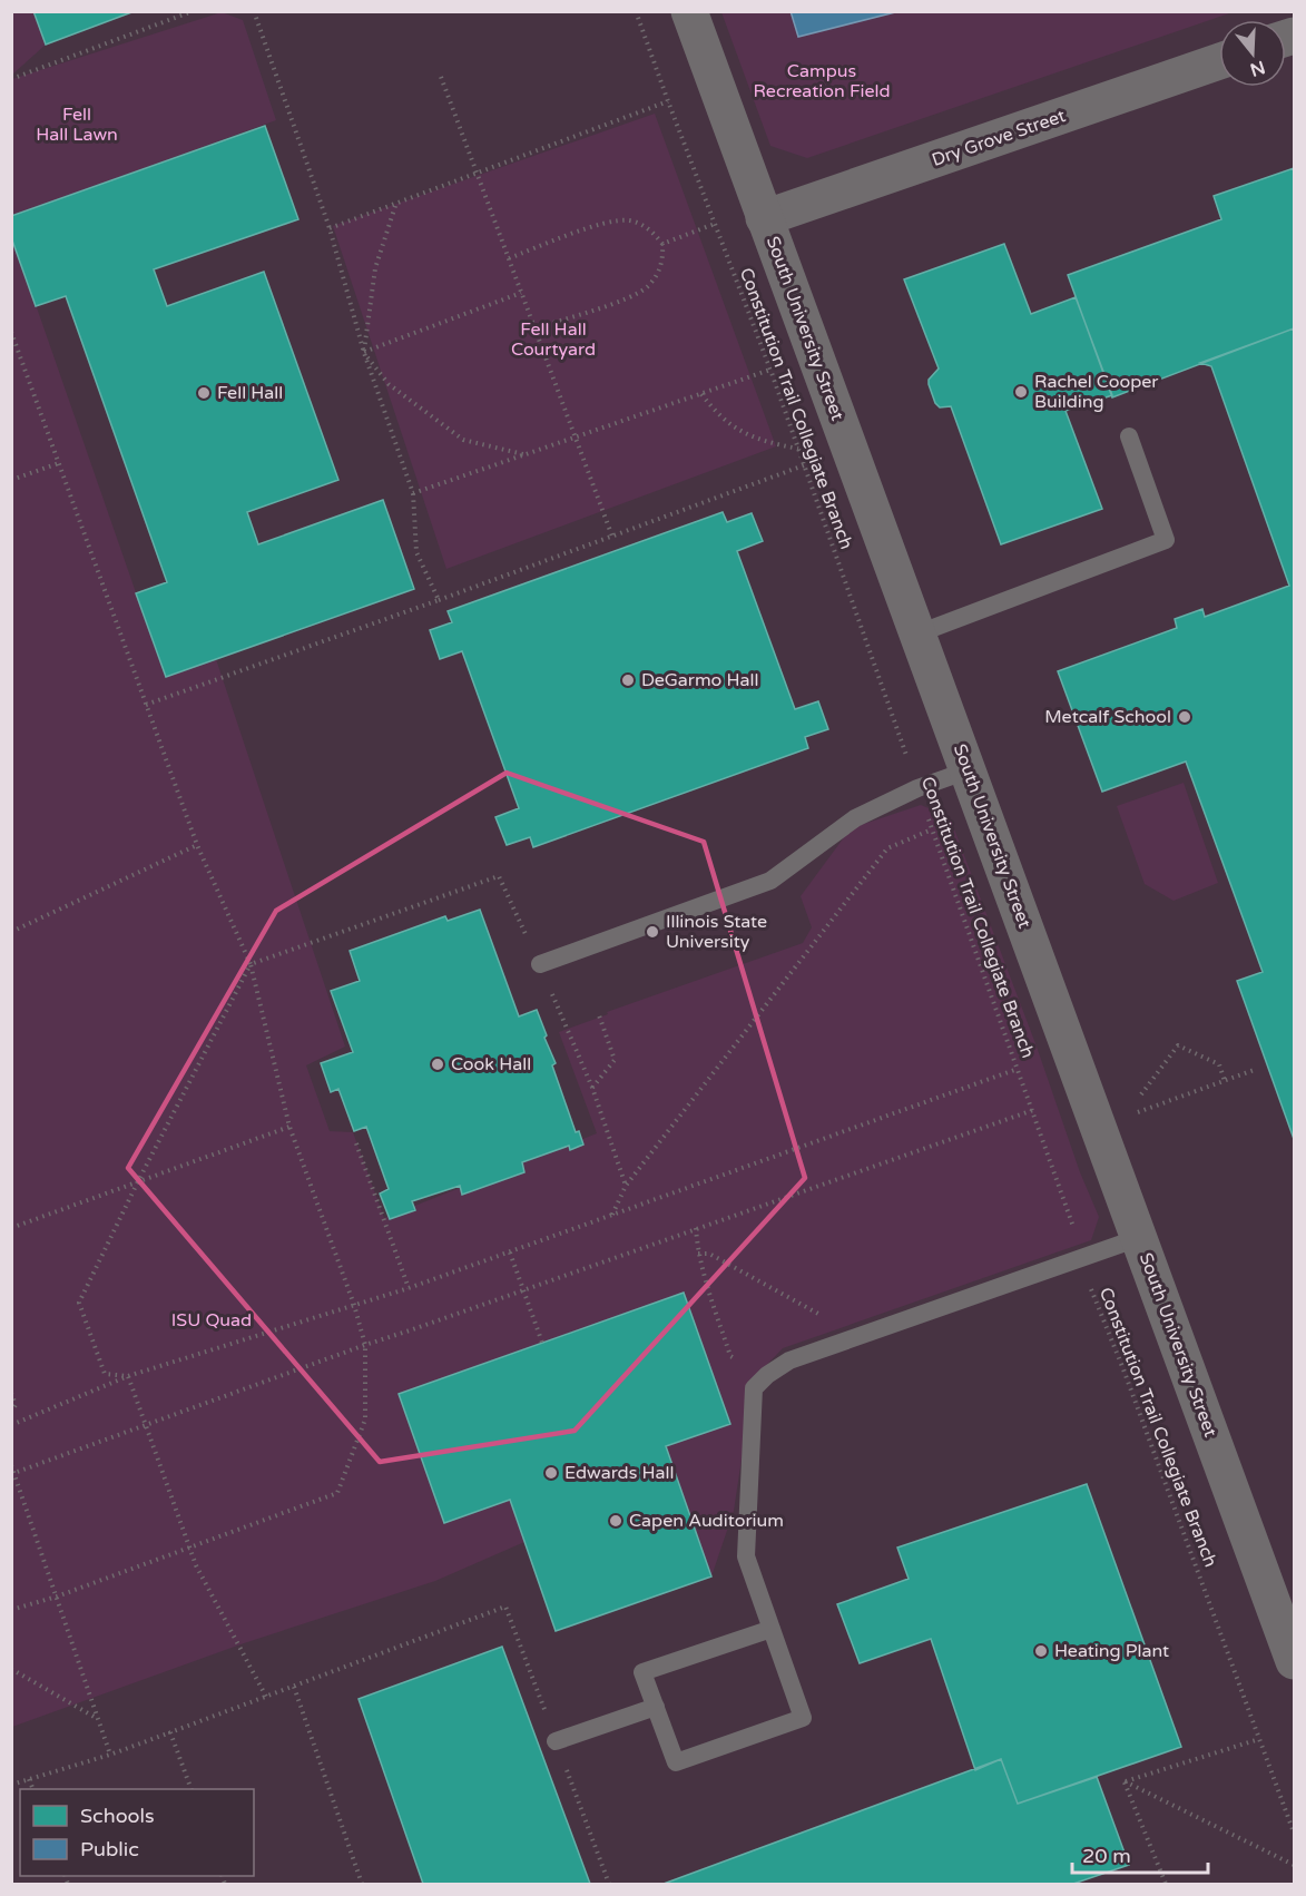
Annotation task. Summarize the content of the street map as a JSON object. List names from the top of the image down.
{
  "streets": {
    "street": ["Dry Grove Street", "South University Street"],
    "path": ["Constitution Trail Collegiate Branch"]
  },
  "crossings": [
    ["Dry Grove Street", "South University Street"]
  ],
  "parks": [
    "Campus Recreation Field",
    "Fell Hall Lawn",
    "Fell Hall Courtyard",
    "ISU Quad"
  ],
  "places": [
    "Rachel Cooper Building",
    "Fell Hall",
    "DeGarmo Hall",
    "Metcalf School",
    "Illinois State University",
    "Cook Hall",
    "Edwards Hall",
    "Capen Auditorium",
    "Heating Plant"
  ],
  "legend": ["Schools", "Public"],
  "scale_bar": "20 m",
  "north": "bottom"
}
